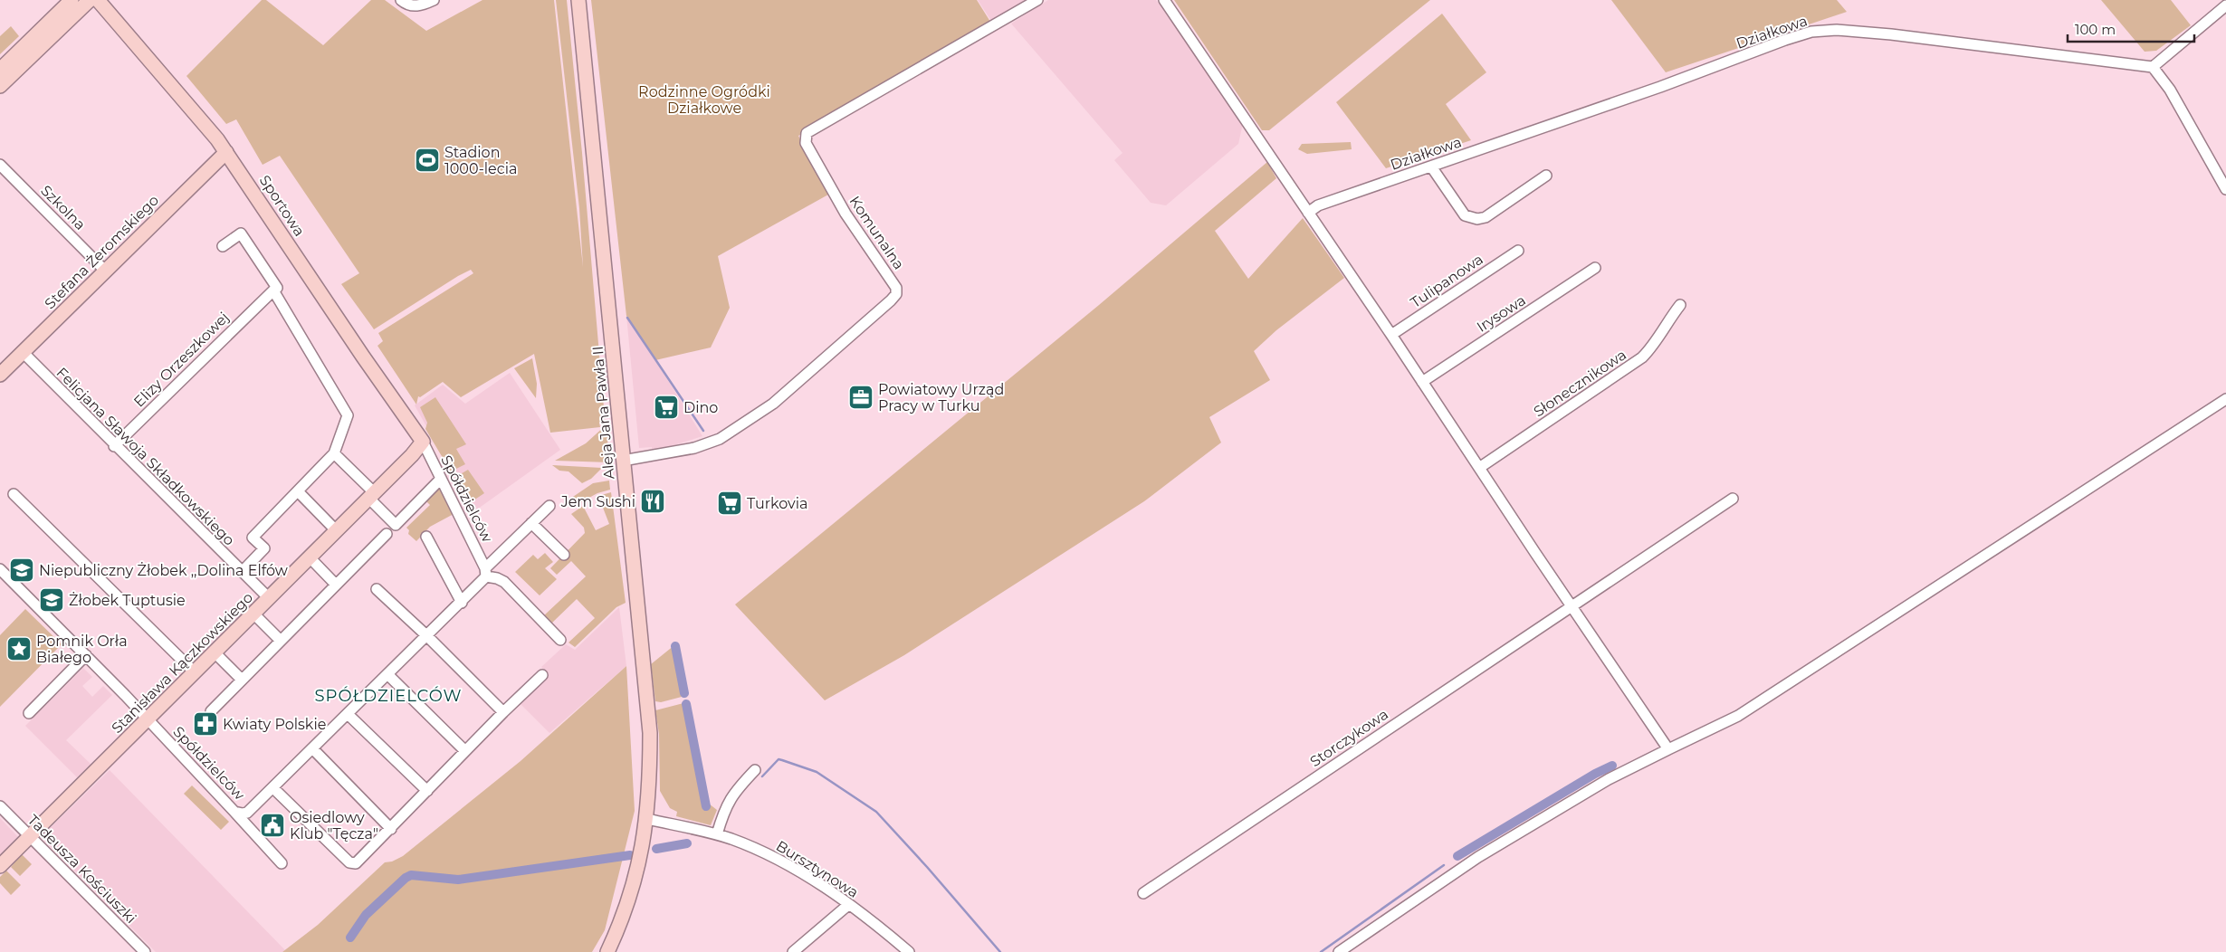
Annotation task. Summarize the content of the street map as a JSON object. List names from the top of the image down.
{
  "streets": {
    "street": [
      "Działkowa",
      "Sportowa",
      "Szkolna",
      "Komunalna",
      "Stefana Żeromskiego",
      "Tulipanowa",
      "Irysowa",
      "Elizy Orzeszkowej",
      "Słonecznikowa",
      "Aleja Jana Pawła II",
      "Felicjana Sławoja Składkowskiego",
      "Spółdzielców",
      "Stanisława Kączkowskiego",
      "Storczykowa",
      "Tadeusza Kościuszki",
      "Bursztynowa"
    ]
  },
  "crossings": [
    ["Sportowa", "Stefana Żeromskiego"],
    ["Sportowa", "Spółdzielców"],
    ["Sportowa", "Stanisława Kączkowskiego"],
    ["Szkolna", "Stefana Żeromskiego"],
    ["Komunalna", "Aleja Jana Pawła II"],
    ["Stefana Żeromskiego", "Felicjana Sławoja Składkowskiego"],
    ["Elizy Orzeszkowej", "Felicjana Sławoja Składkowskiego"],
    ["Aleja Jana Pawła II", "Bursztynowa"],
    ["Felicjana Sławoja Składkowskiego", "Stanisława Kączkowskiego"],
    ["Spółdzielców", "Stanisława Kączkowskiego"],
    ["Stanisława Kączkowskiego", "Tadeusza Kościuszki"]
  ],
  "districts": ["SPÓŁDZIELCÓW"],
  "parks": ["Rodzinne Ogródki Działkowe"],
  "places": {
    "sports": ["Stadion 1000-lecia"],
    "office": ["Powiatowy Urząd Pracy w Turku"],
    "supermarket": ["Dino", "Turkovia"],
    "restaurant": ["Jem Sushi"],
    "school or university": ["Niepubliczny Żłobek ,,Dolina Elfów", "Żłobek Tuptusie"],
    "place": ["Pomnik Orła Białego"],
    "pharmacy": ["Kwiaty Polskie"],
    "public building": ["Osiedlowy Klub \"Tęcza\""]
  },
  "scale_bar": "100 m"
}
